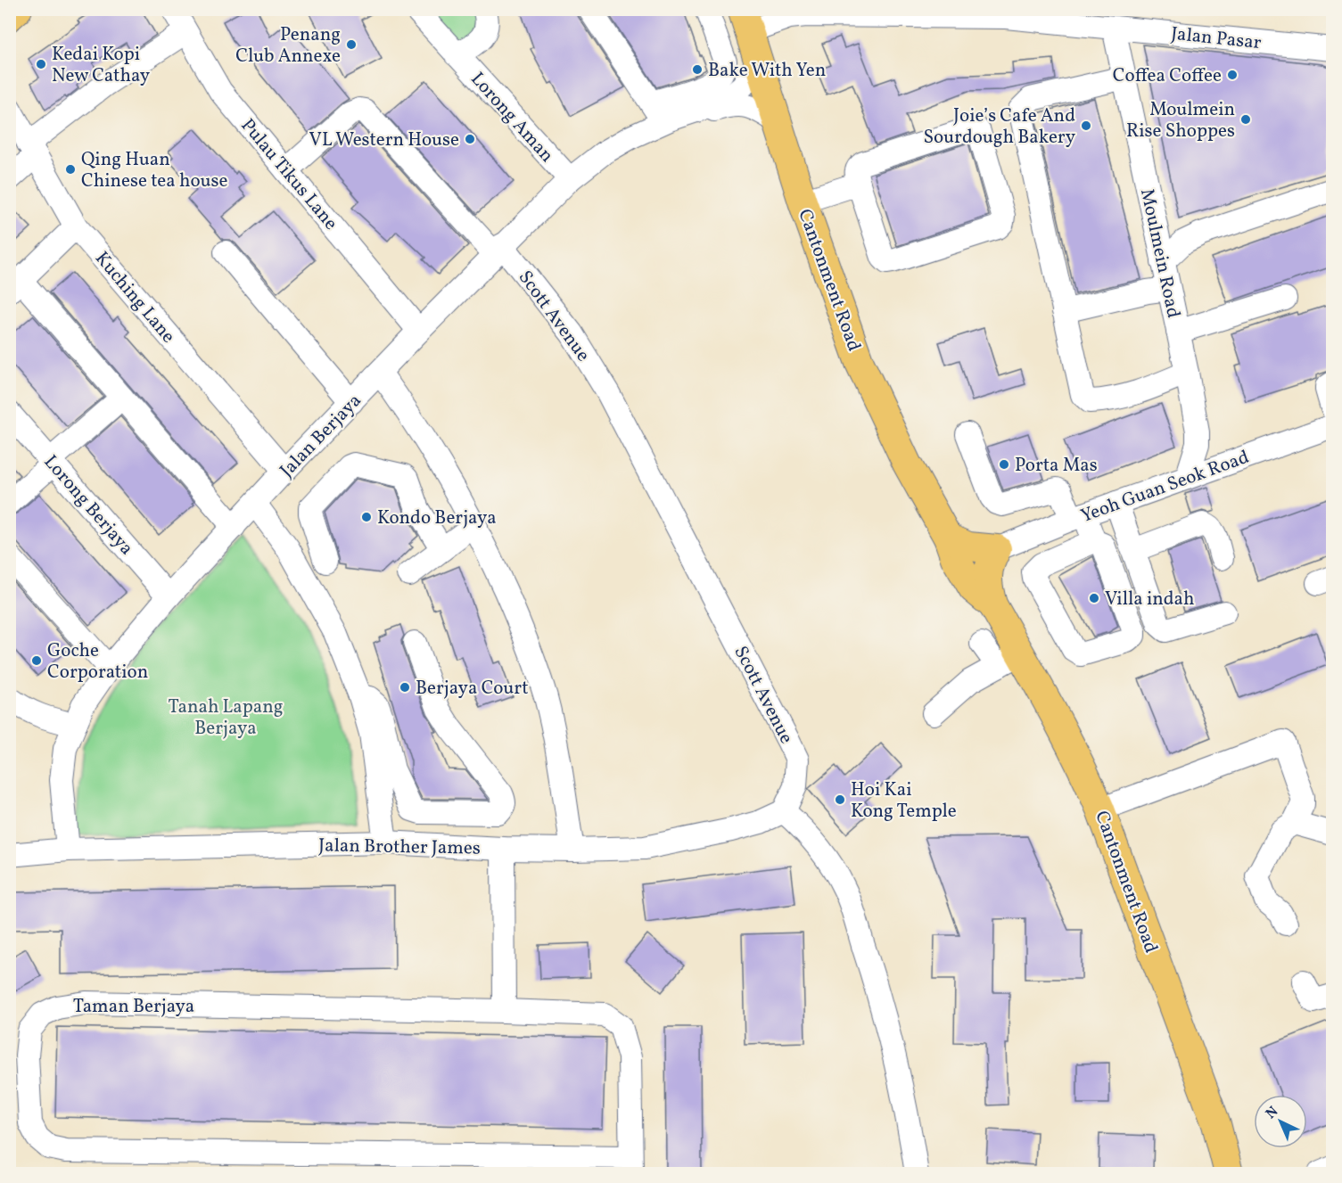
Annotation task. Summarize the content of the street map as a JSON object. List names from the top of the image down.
{
  "streets": {
    "main road": ["Cantonment Road"],
    "street": [
      "Jalan Pasar",
      "Lorong Aman",
      "Pulau Tikus Lane",
      "Moulmein Road",
      "Kuching Lane",
      "Scott Avenue",
      "Jalan Berjaya",
      "Yeoh Guan Seok Road",
      "Lorong Berjaya",
      "Jalan Brother James",
      "Taman Berjaya"
    ]
  },
  "crossings": [
    ["Jalan Pasar", "Moulmein Road"],
    ["Jalan Pasar", "Cantonment Road"],
    ["Lorong Aman", "Jalan Berjaya"],
    ["Pulau Tikus Lane", "Scott Avenue"],
    ["Pulau Tikus Lane", "Jalan Berjaya"],
    ["Moulmein Road", "Yeoh Guan Seok Road"],
    ["Cantonment Road", "Jalan Berjaya"],
    ["Cantonment Road", "Yeoh Guan Seok Road"],
    ["Kuching Lane", "Jalan Berjaya"],
    ["Scott Avenue", "Jalan Berjaya"],
    ["Scott Avenue", "Jalan Brother James"],
    ["Jalan Berjaya", "Lorong Berjaya"],
    ["Jalan Berjaya", "Jalan Brother James"]
  ],
  "parks": ["Tanah Lapang Berjaya"],
  "places": [
    "Penang Club Annexe",
    "Kedai Kopi New Cathay",
    "Bake With Yen",
    "Coffea Coffee",
    "Moulmein Rise Shoppes",
    "Joie’s Cafe And Sourdough Bakery",
    "VL Western House",
    "Qing Huan Chinese tea house",
    "Porta Mas",
    "Kondo Berjaya",
    "Villa indah",
    "Goche Corporation",
    "Berjaya Court",
    "Hoi Kai Kong Temple"
  ],
  "north": "top left"
}
